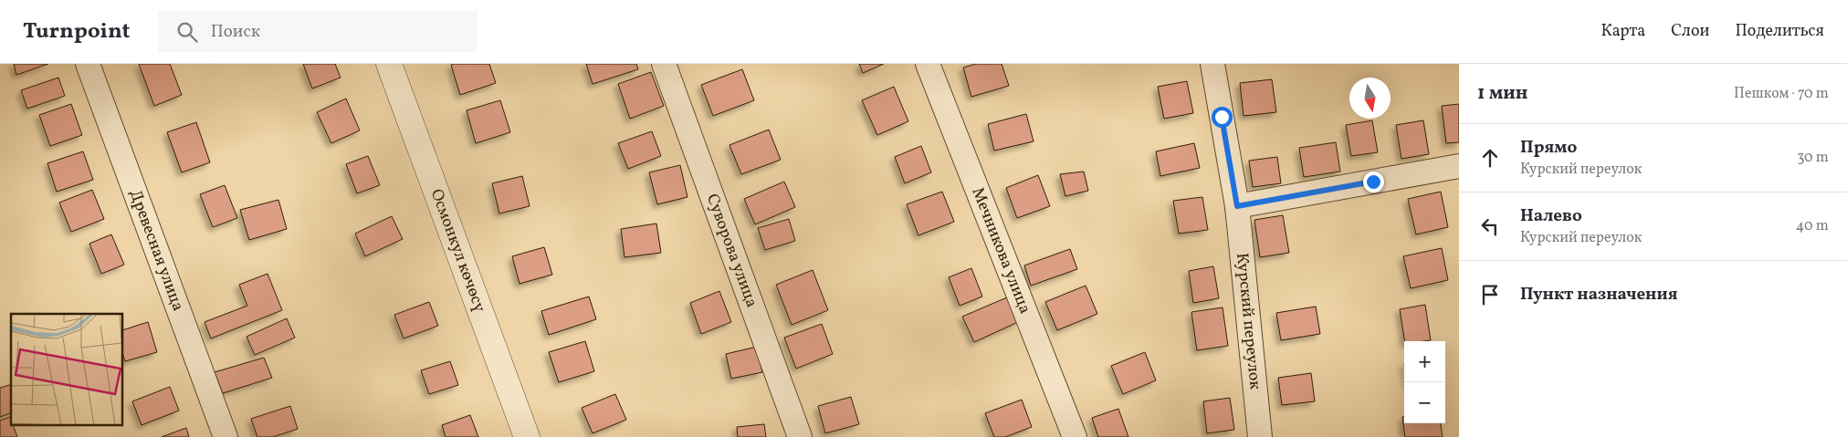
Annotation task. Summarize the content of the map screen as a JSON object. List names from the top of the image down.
{
  "streets": {
    "street": [
      "Суворова улица",
      "Мечникова улица",
      "Древесная улица",
      "Осмонкул көчөсү",
      "Курский переулок"
    ]
  },
  "north": "bottom",
  "page": {
    "header": "Turnpoint",
    "search": "Поиск",
    "nav": ["Карта", "Слои", "Поделиться"],
    "heading": ["1 мин", "Пешком · 70 m"],
    "list": [
      ["Прямо", "Курский переулок", "30 m"],
      ["Налево", "Курский переулок", "40 m"],
      "Пункт назначения"
    ],
    "map_buttons": ["+", "−"]
  }
}
